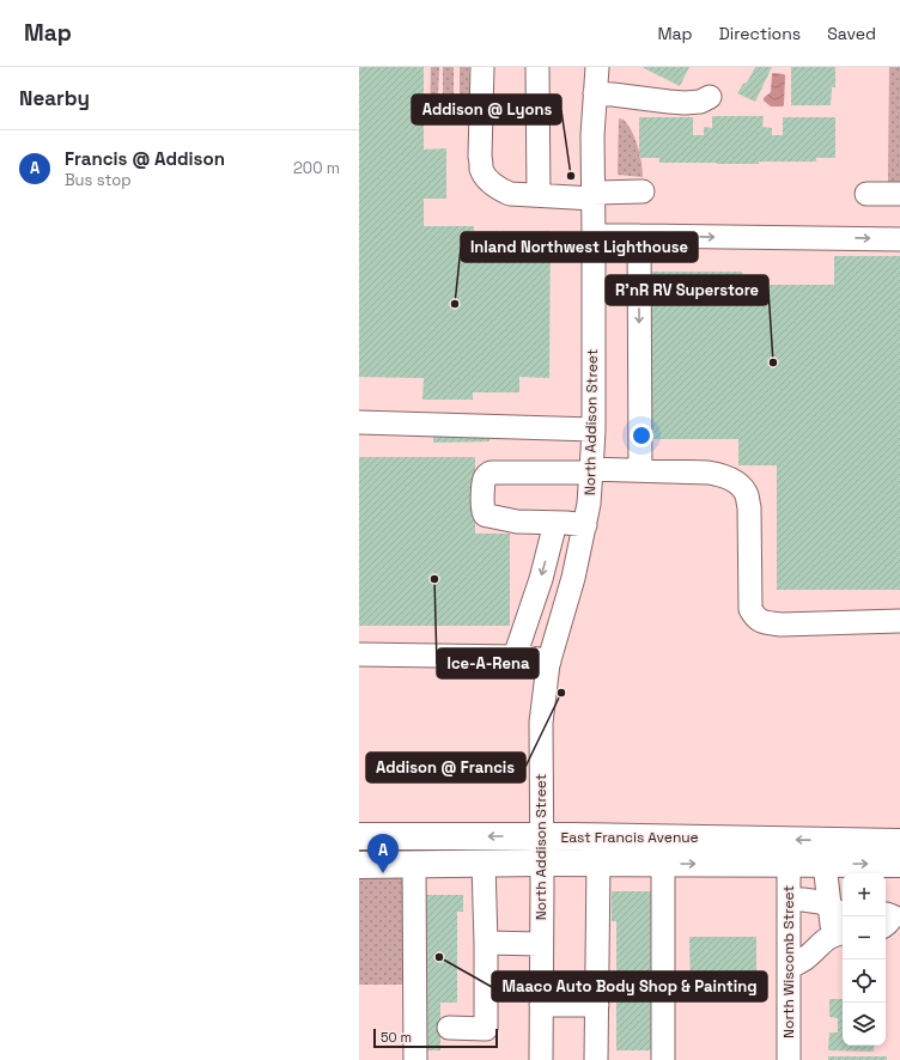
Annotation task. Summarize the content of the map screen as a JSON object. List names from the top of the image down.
{
  "streets": {
    "main road": ["East Francis Avenue"],
    "street": ["North Addison Street", "North Wiscomb Street"]
  },
  "crossings": [
    ["North Addison Street", "East Francis Avenue"],
    ["East Francis Avenue", "North Wiscomb Street"]
  ],
  "places": [
    "Addison @ Lyons",
    "Inland Northwest Lighthouse",
    "R'nR RV Superstore",
    "Ice-A-Rena",
    "Addison @ Francis",
    "Maaco Auto Body Shop & Painting"
  ],
  "scale_bar": "50 m",
  "page": {
    "header": "Map",
    "nav": ["Map", "Directions", "Saved"],
    "heading": "Nearby",
    "list": [
      {
        "mark": "A",
        "name": "Francis @ Addison",
        "note": "Bus stop",
        "value": "200 m"
      }
    ],
    "pins": "A",
    "map_buttons": ["+", "−"],
    "scale": "50 m"
  }
}
